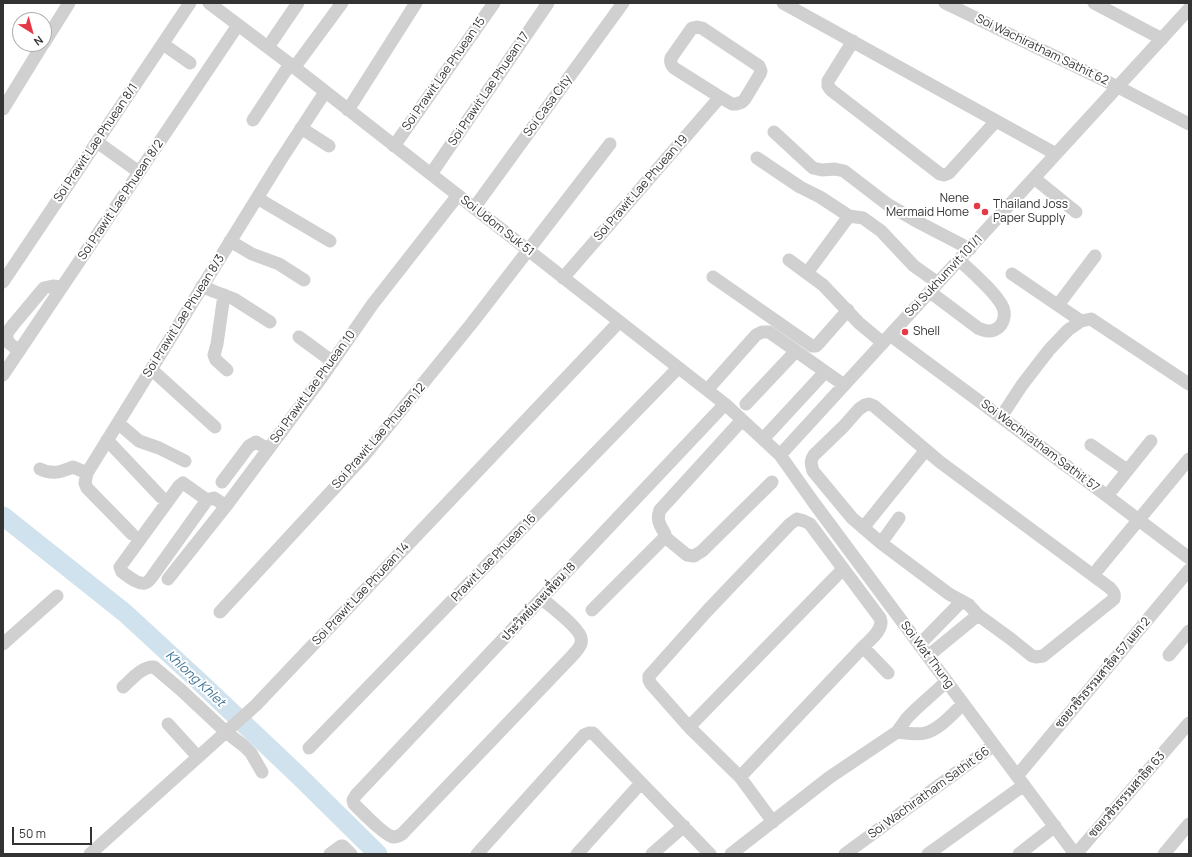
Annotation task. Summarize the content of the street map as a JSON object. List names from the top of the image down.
{
  "streets": {
    "street": [
      "Soi Wachiratham Sathit 62",
      "Soi Prawit Lae Phuean 15",
      "Soi Prawit Lae Phuean 17",
      "Soi Casa City",
      "Soi Prawit Lae Phuean 8/1",
      "Soi Prawit Lae Phuean 19",
      "Soi Prawit Lae Phuean 8/2",
      "Soi Udom Suk 51",
      "Soi Sukhumvit 101/1",
      "Soi Prawit Lae Phuean 8/3",
      "Soi Prawit Lae Phuean 10",
      "Soi Prawit Lae Phuean 12",
      "Soi Wachiratham Sathit 57",
      "Prawit Lae Phuean 16",
      "Soi Prawit Lae Phuean 14",
      "ประวิทย์และเพื่อน 18",
      "Soi Wat Thung",
      "ซอยวชิรธรรมสาธิต 57 แยก 2",
      "Soi Wachiratham Sathit 66",
      "ซอยวชิรธรรมสาธิต 63"
    ]
  },
  "crossings": [
    ["Soi Wachiratham Sathit 62", "Soi Sukhumvit 101/1"],
    ["Soi Prawit Lae Phuean 15", "Soi Udom Suk 51"],
    ["Soi Prawit Lae Phuean 17", "Soi Udom Suk 51"],
    ["Soi Casa City", "Soi Udom Suk 51"],
    ["Soi Prawit Lae Phuean 19", "Soi Udom Suk 51"],
    ["Soi Prawit Lae Phuean 8/2", "Soi Udom Suk 51"],
    ["Soi Udom Suk 51", "Soi Sukhumvit 101/1"],
    ["Soi Udom Suk 51", "Soi Prawit Lae Phuean 8/3"],
    ["Soi Udom Suk 51", "Soi Prawit Lae Phuean 10"],
    ["Soi Udom Suk 51", "Soi Prawit Lae Phuean 12"],
    ["Soi Udom Suk 51", "Prawit Lae Phuean 16"],
    ["Soi Udom Suk 51", "Soi Prawit Lae Phuean 14"],
    ["Soi Udom Suk 51", "ประวิทย์และเพื่อน 18"],
    ["Soi Udom Suk 51", "Soi Wat Thung"],
    ["Soi Sukhumvit 101/1", "Soi Wachiratham Sathit 57"],
    ["Soi Sukhumvit 101/1", "Soi Wat Thung"],
    ["Soi Wat Thung", "ซอยวชิรธรรมสาธิต 57 แยก 2"],
    ["Soi Wat Thung", "Soi Wachiratham Sathit 66"],
    ["Soi Wat Thung", "ซอยวชิรธรรมสาธิต 63"]
  ],
  "water": ["Khlong Khlet"],
  "places": ["Nene Mermaid Home", "Thailand Joss Paper Supply", "Shell"],
  "scale_bar": "50 m",
  "north": "bottom right"
}
